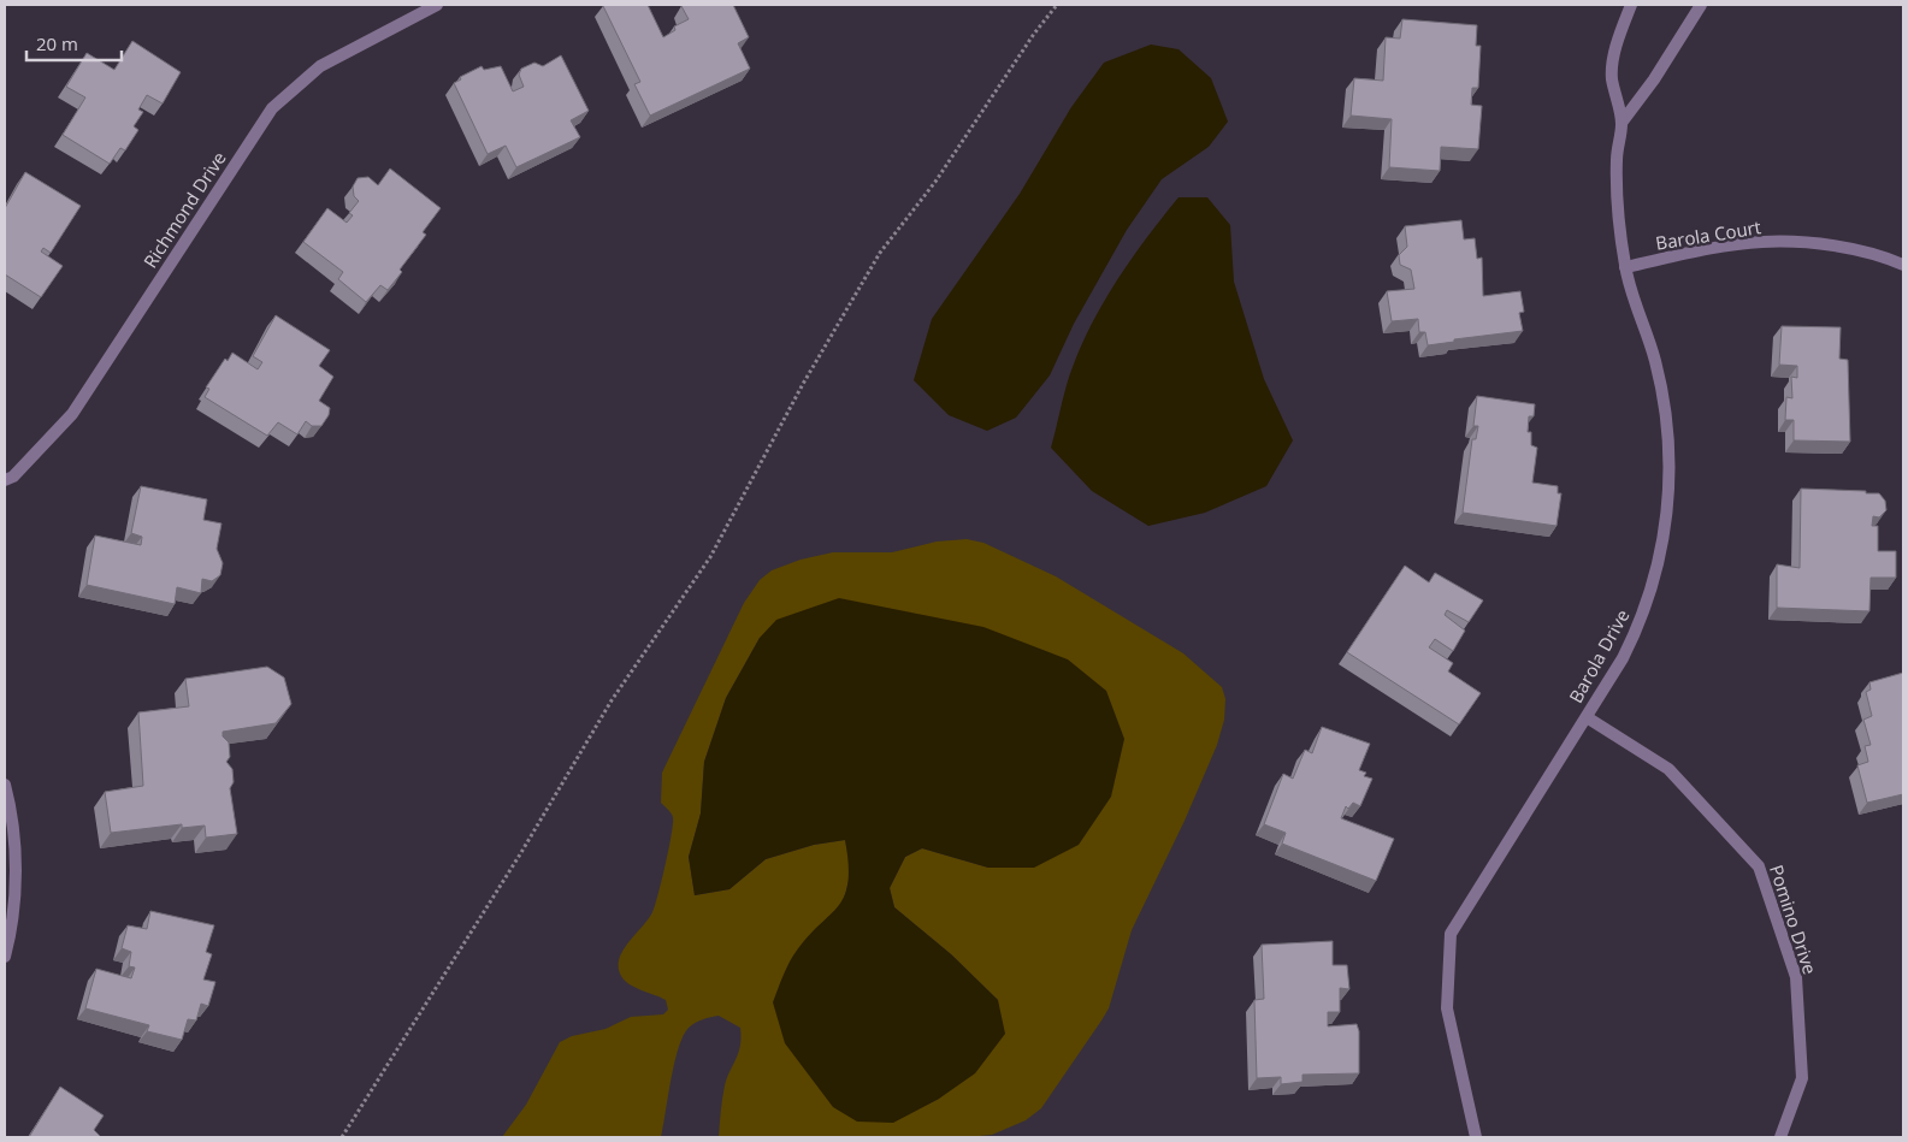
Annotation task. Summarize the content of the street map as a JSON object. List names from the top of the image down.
{
  "streets": {
    "street": [
      "Richmond Drive",
      "Barola Court",
      "Barola Drive",
      "Pomino Drive"
    ]
  },
  "crossings": [
    ["Barola Court", "Barola Drive"],
    ["Barola Drive", "Pomino Drive"]
  ],
  "scale_bar": "20 m"
}
